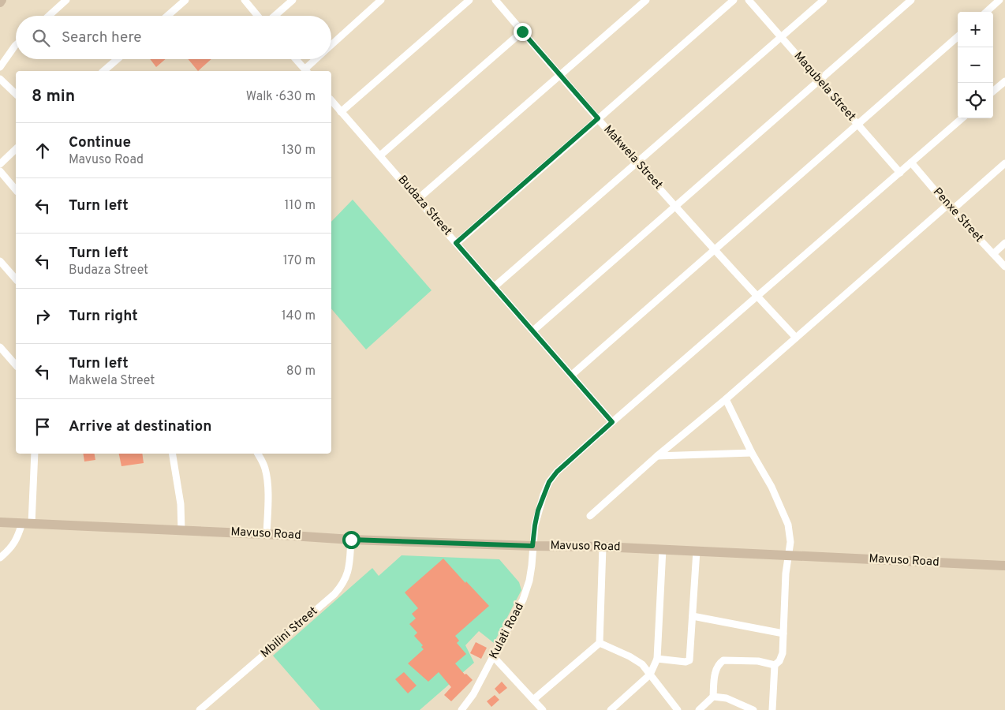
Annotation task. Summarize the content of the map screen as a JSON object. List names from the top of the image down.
{
  "streets": {
    "street": [
      "Maqubela Street",
      "Makwela Street",
      "Budaza Street",
      "Penxe Street",
      "Mavuso Road",
      "Kulati Road",
      "Mbilini Street"
    ]
  },
  "crossings": [
    ["Maqubela Street", "Kulati Road"],
    ["Makwela Street", "Kulati Road"],
    ["Budaza Street", "Kulati Road"],
    ["Penxe Street", "Kulati Road"],
    ["Mavuso Road", "Kulati Road"],
    ["Mavuso Road", "Mbilini Street"]
  ],
  "page": {
    "map_buttons": ["+", "−"],
    "search": "Search here",
    "heading": ["8 min", "Walk · 630 m"],
    "list": [
      ["Continue", "Mavuso Road", "130 m"],
      ["Turn left", "110 m"],
      ["Turn left", "Budaza Street", "170 m"],
      ["Turn right", "140 m"],
      ["Turn left", "Makwela Street", "80 m"],
      "Arrive at destination"
    ]
  }
}
